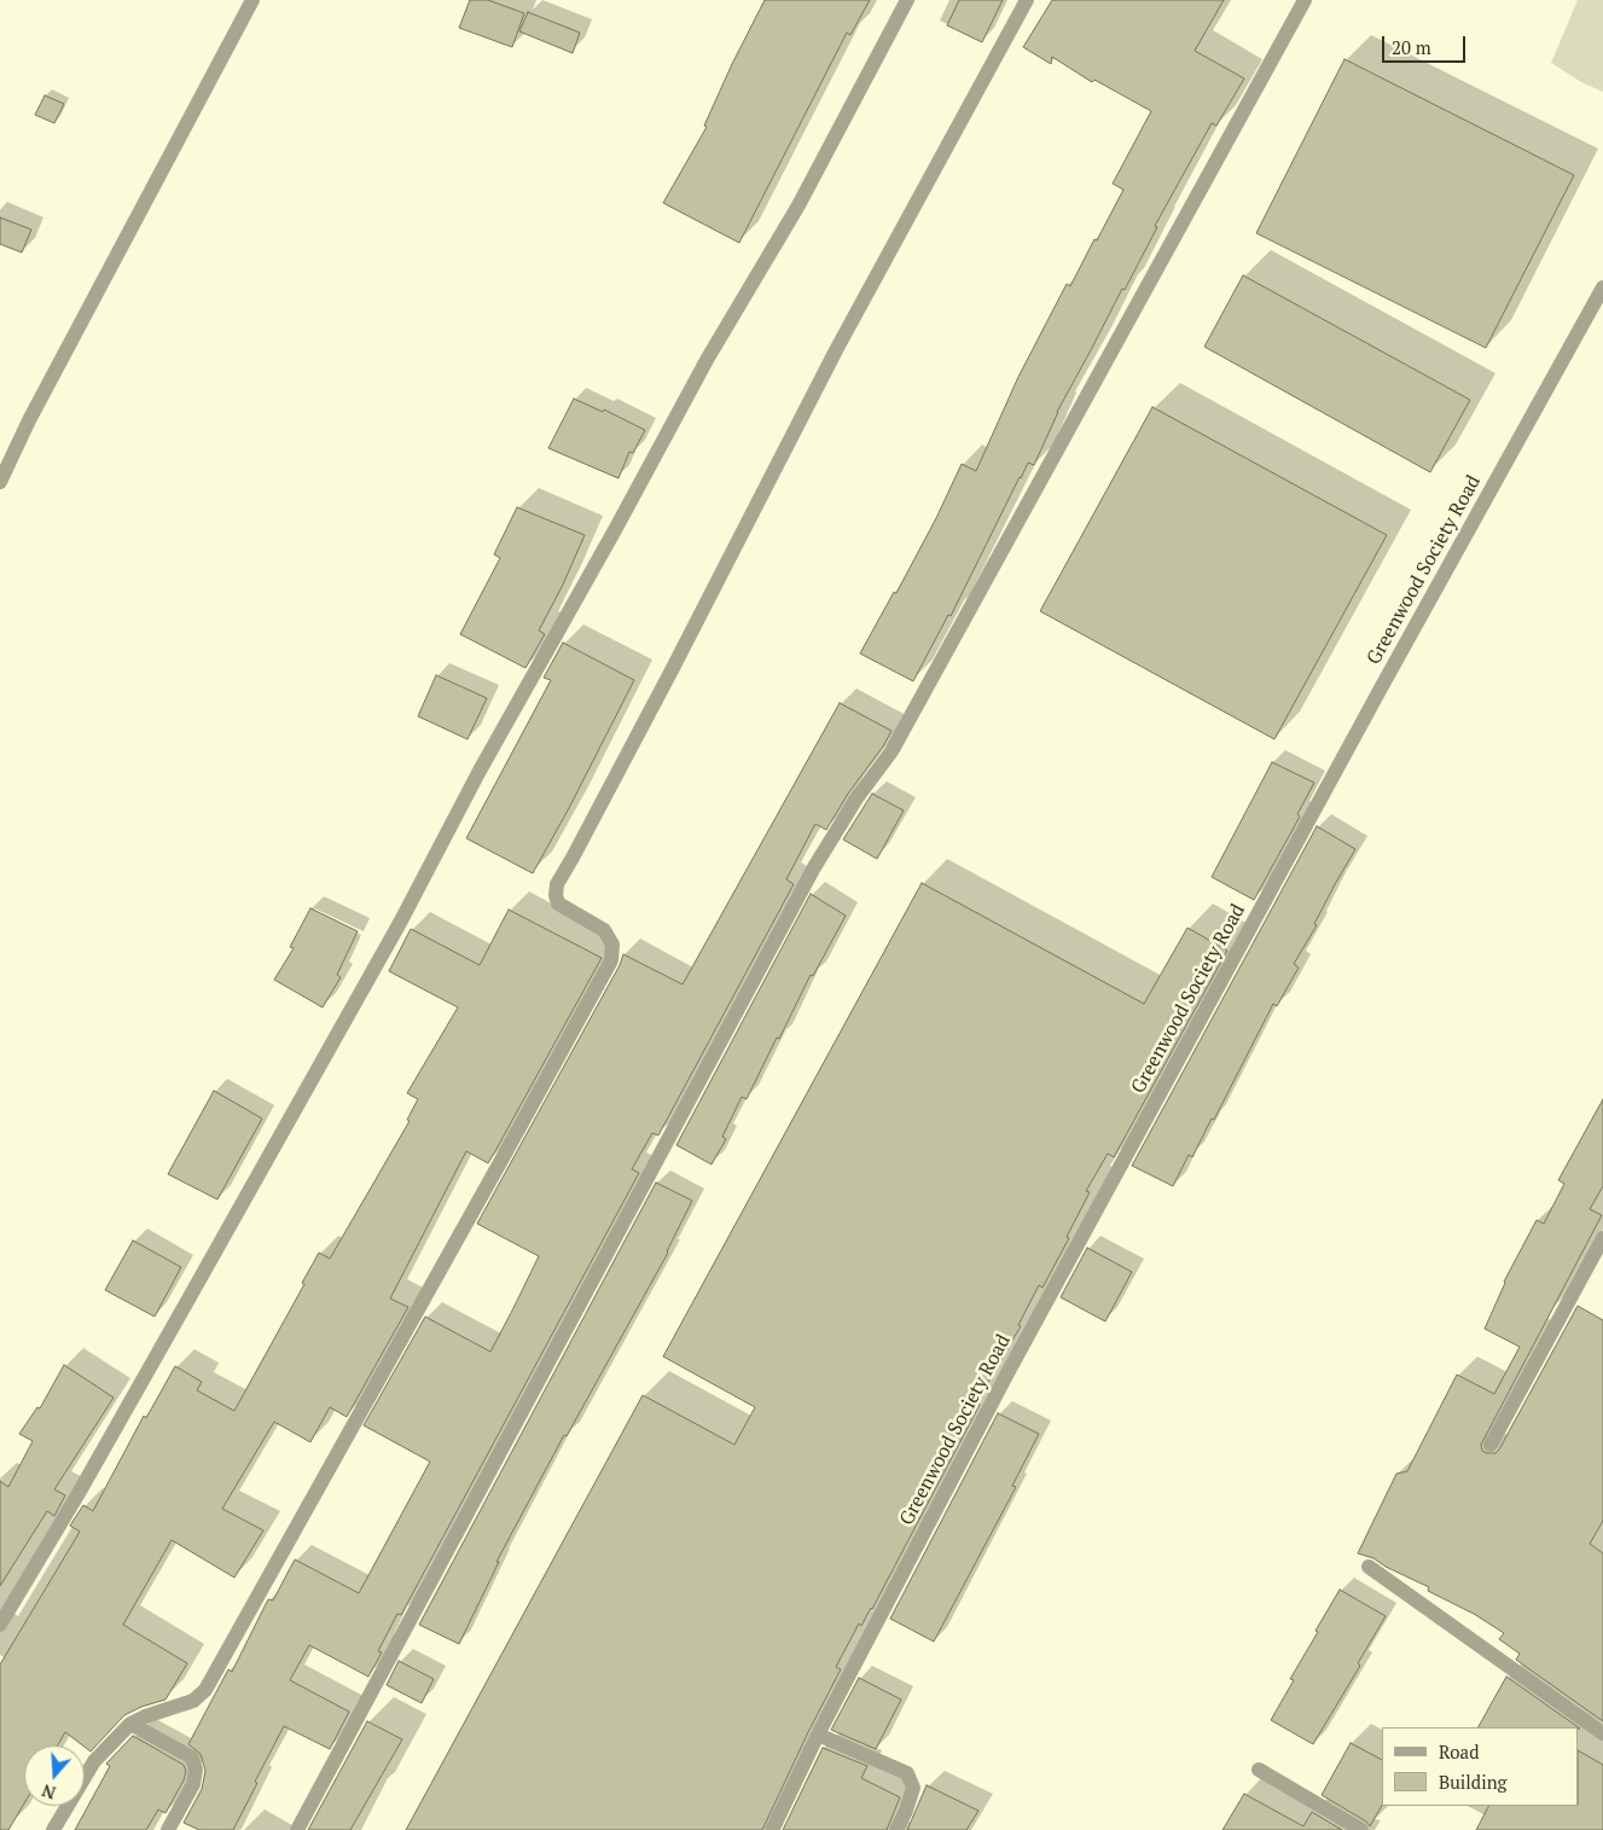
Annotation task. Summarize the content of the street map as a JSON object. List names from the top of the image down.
{
  "streets": {
    "street": ["Greenwood Society Road"]
  },
  "legend": ["Road", "Building"],
  "scale_bar": "20 m",
  "north": "bottom"
}
